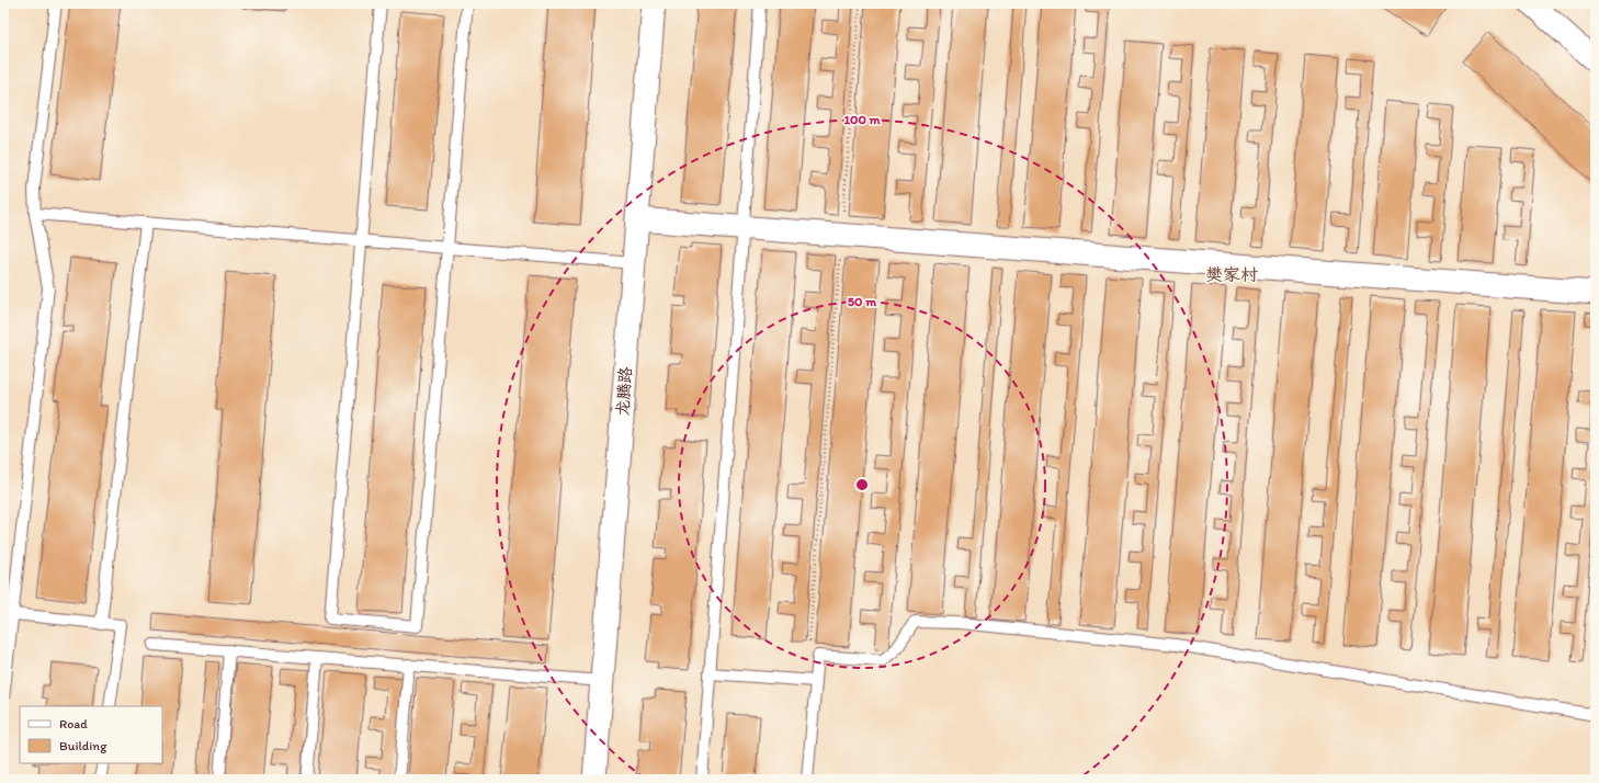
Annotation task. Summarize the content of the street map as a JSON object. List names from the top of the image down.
{
  "streets": {
    "street": ["龙腾路"]
  },
  "districts": ["樊家村"],
  "legend": ["Road", "Building"],
  "rings": ["100 m", "50 m"]
}
